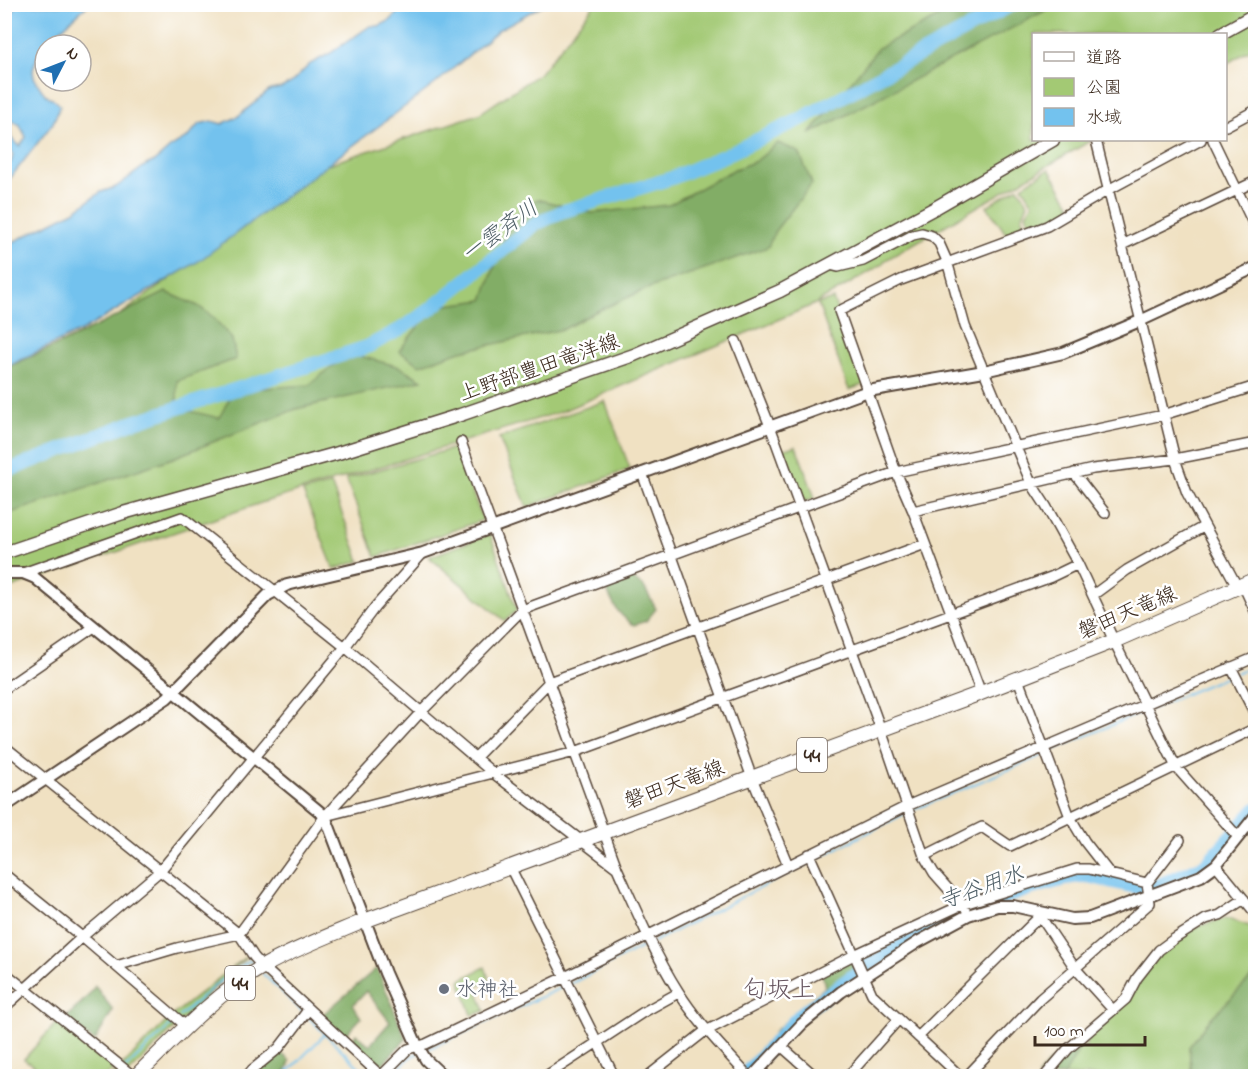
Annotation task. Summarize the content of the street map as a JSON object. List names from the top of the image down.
{
  "streets": {
    "main road": ["上野部豊田竜洋線", "磐田天竜線", "44"]
  },
  "districts": ["匂坂上"],
  "water": ["一雲斉川", "寺谷用水"],
  "places": ["水神社"],
  "legend": ["道路", "公園", "水域"],
  "scale_bar": "100 m",
  "north": "top right"
}
